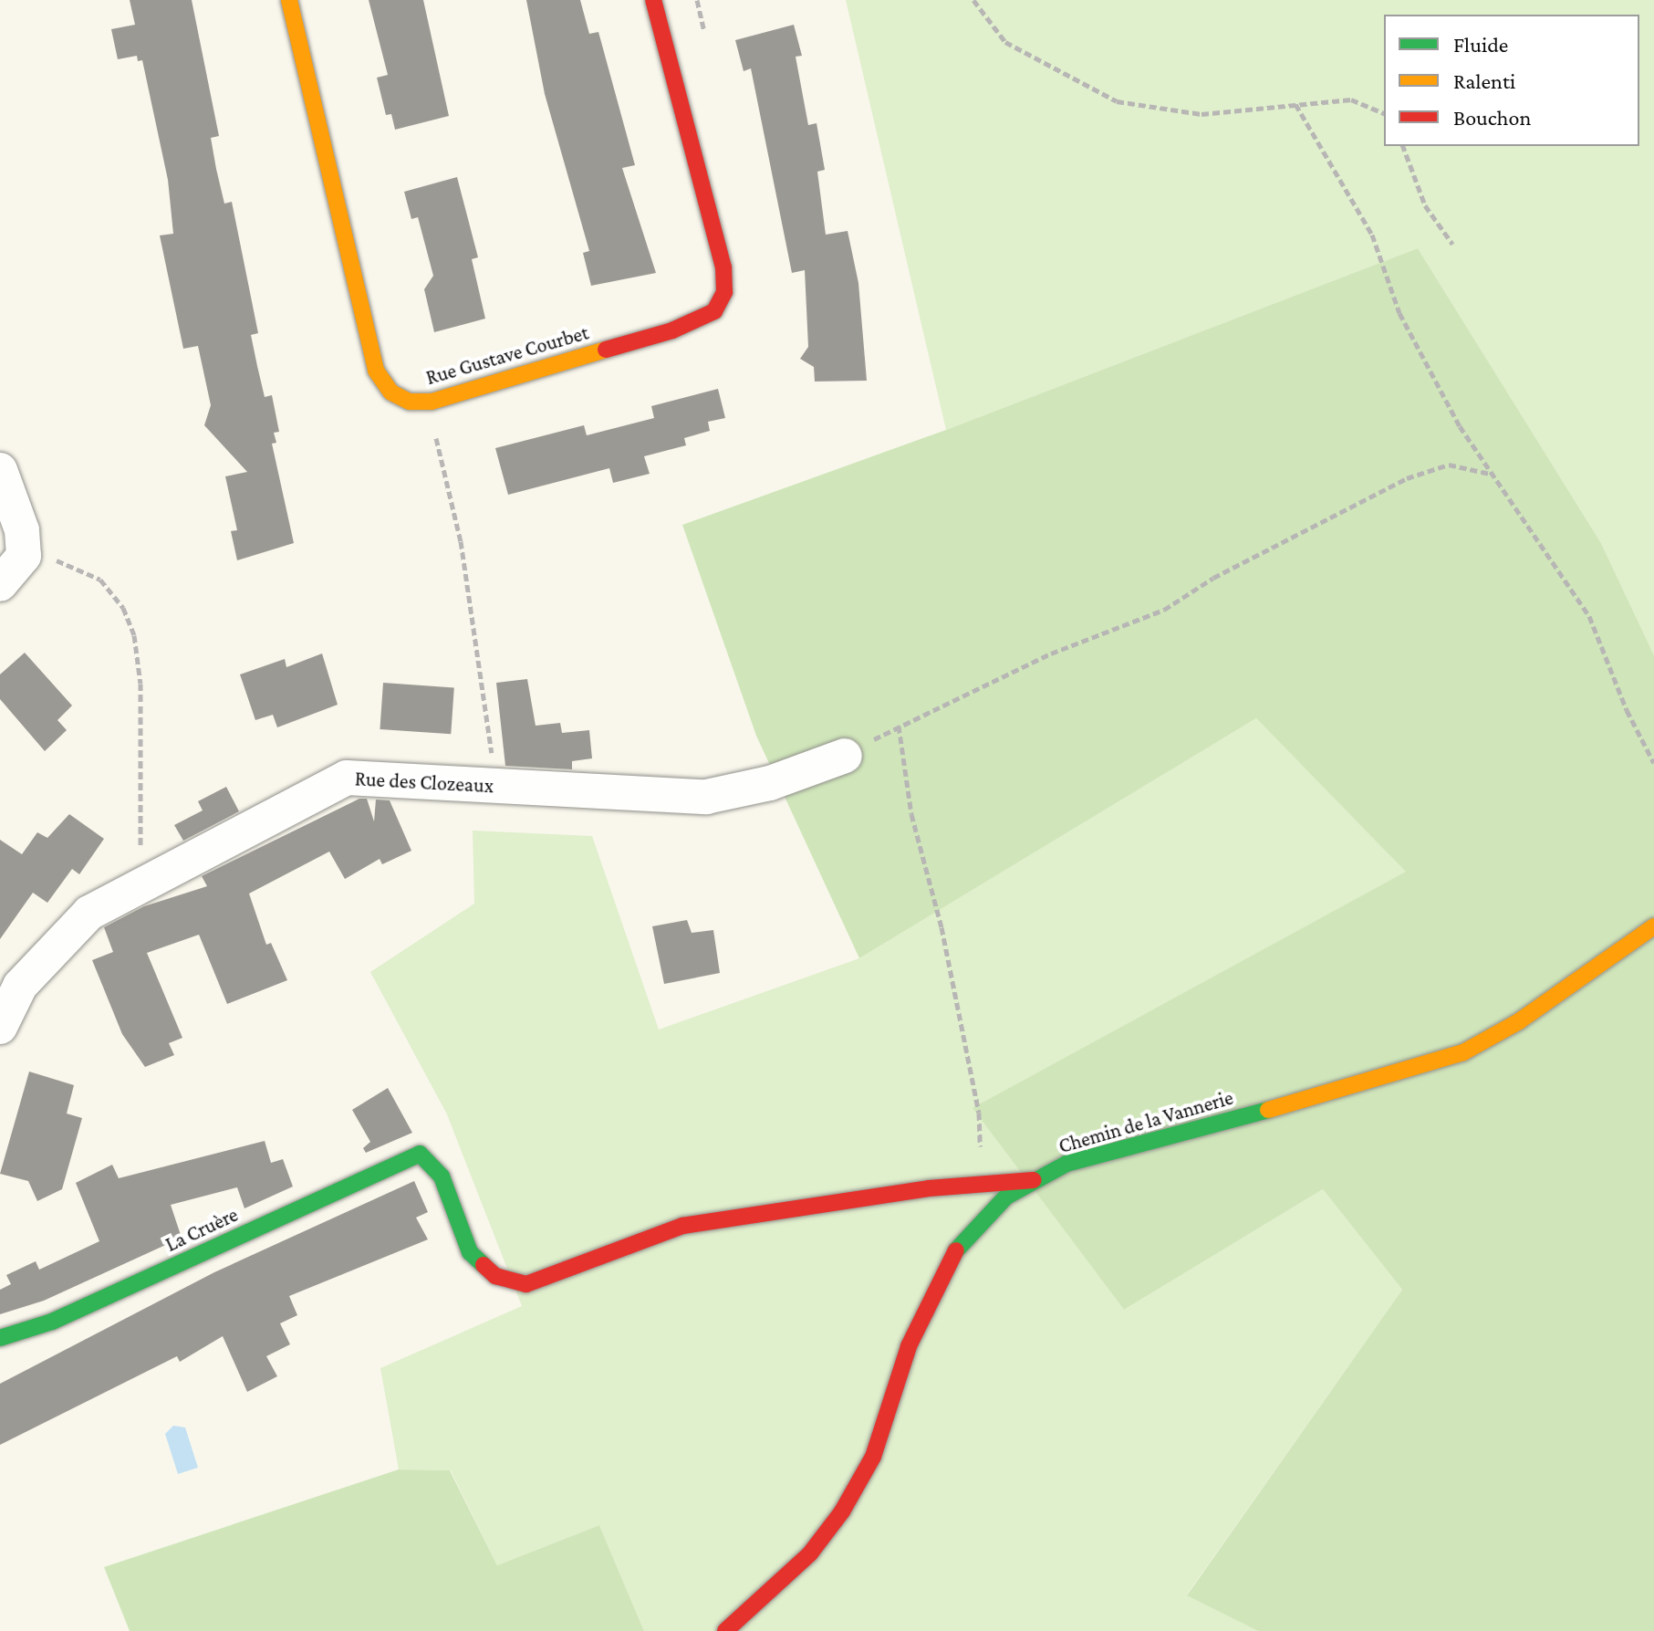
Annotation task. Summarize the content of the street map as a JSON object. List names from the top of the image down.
{
  "streets": {
    "street": [
      "Rue Gustave Courbet",
      "Rue des Clozeaux",
      "Chemin de la Vannerie",
      "La Cruère"
    ]
  },
  "legend": ["Fluide", "Ralenti", "Bouchon"]
}
